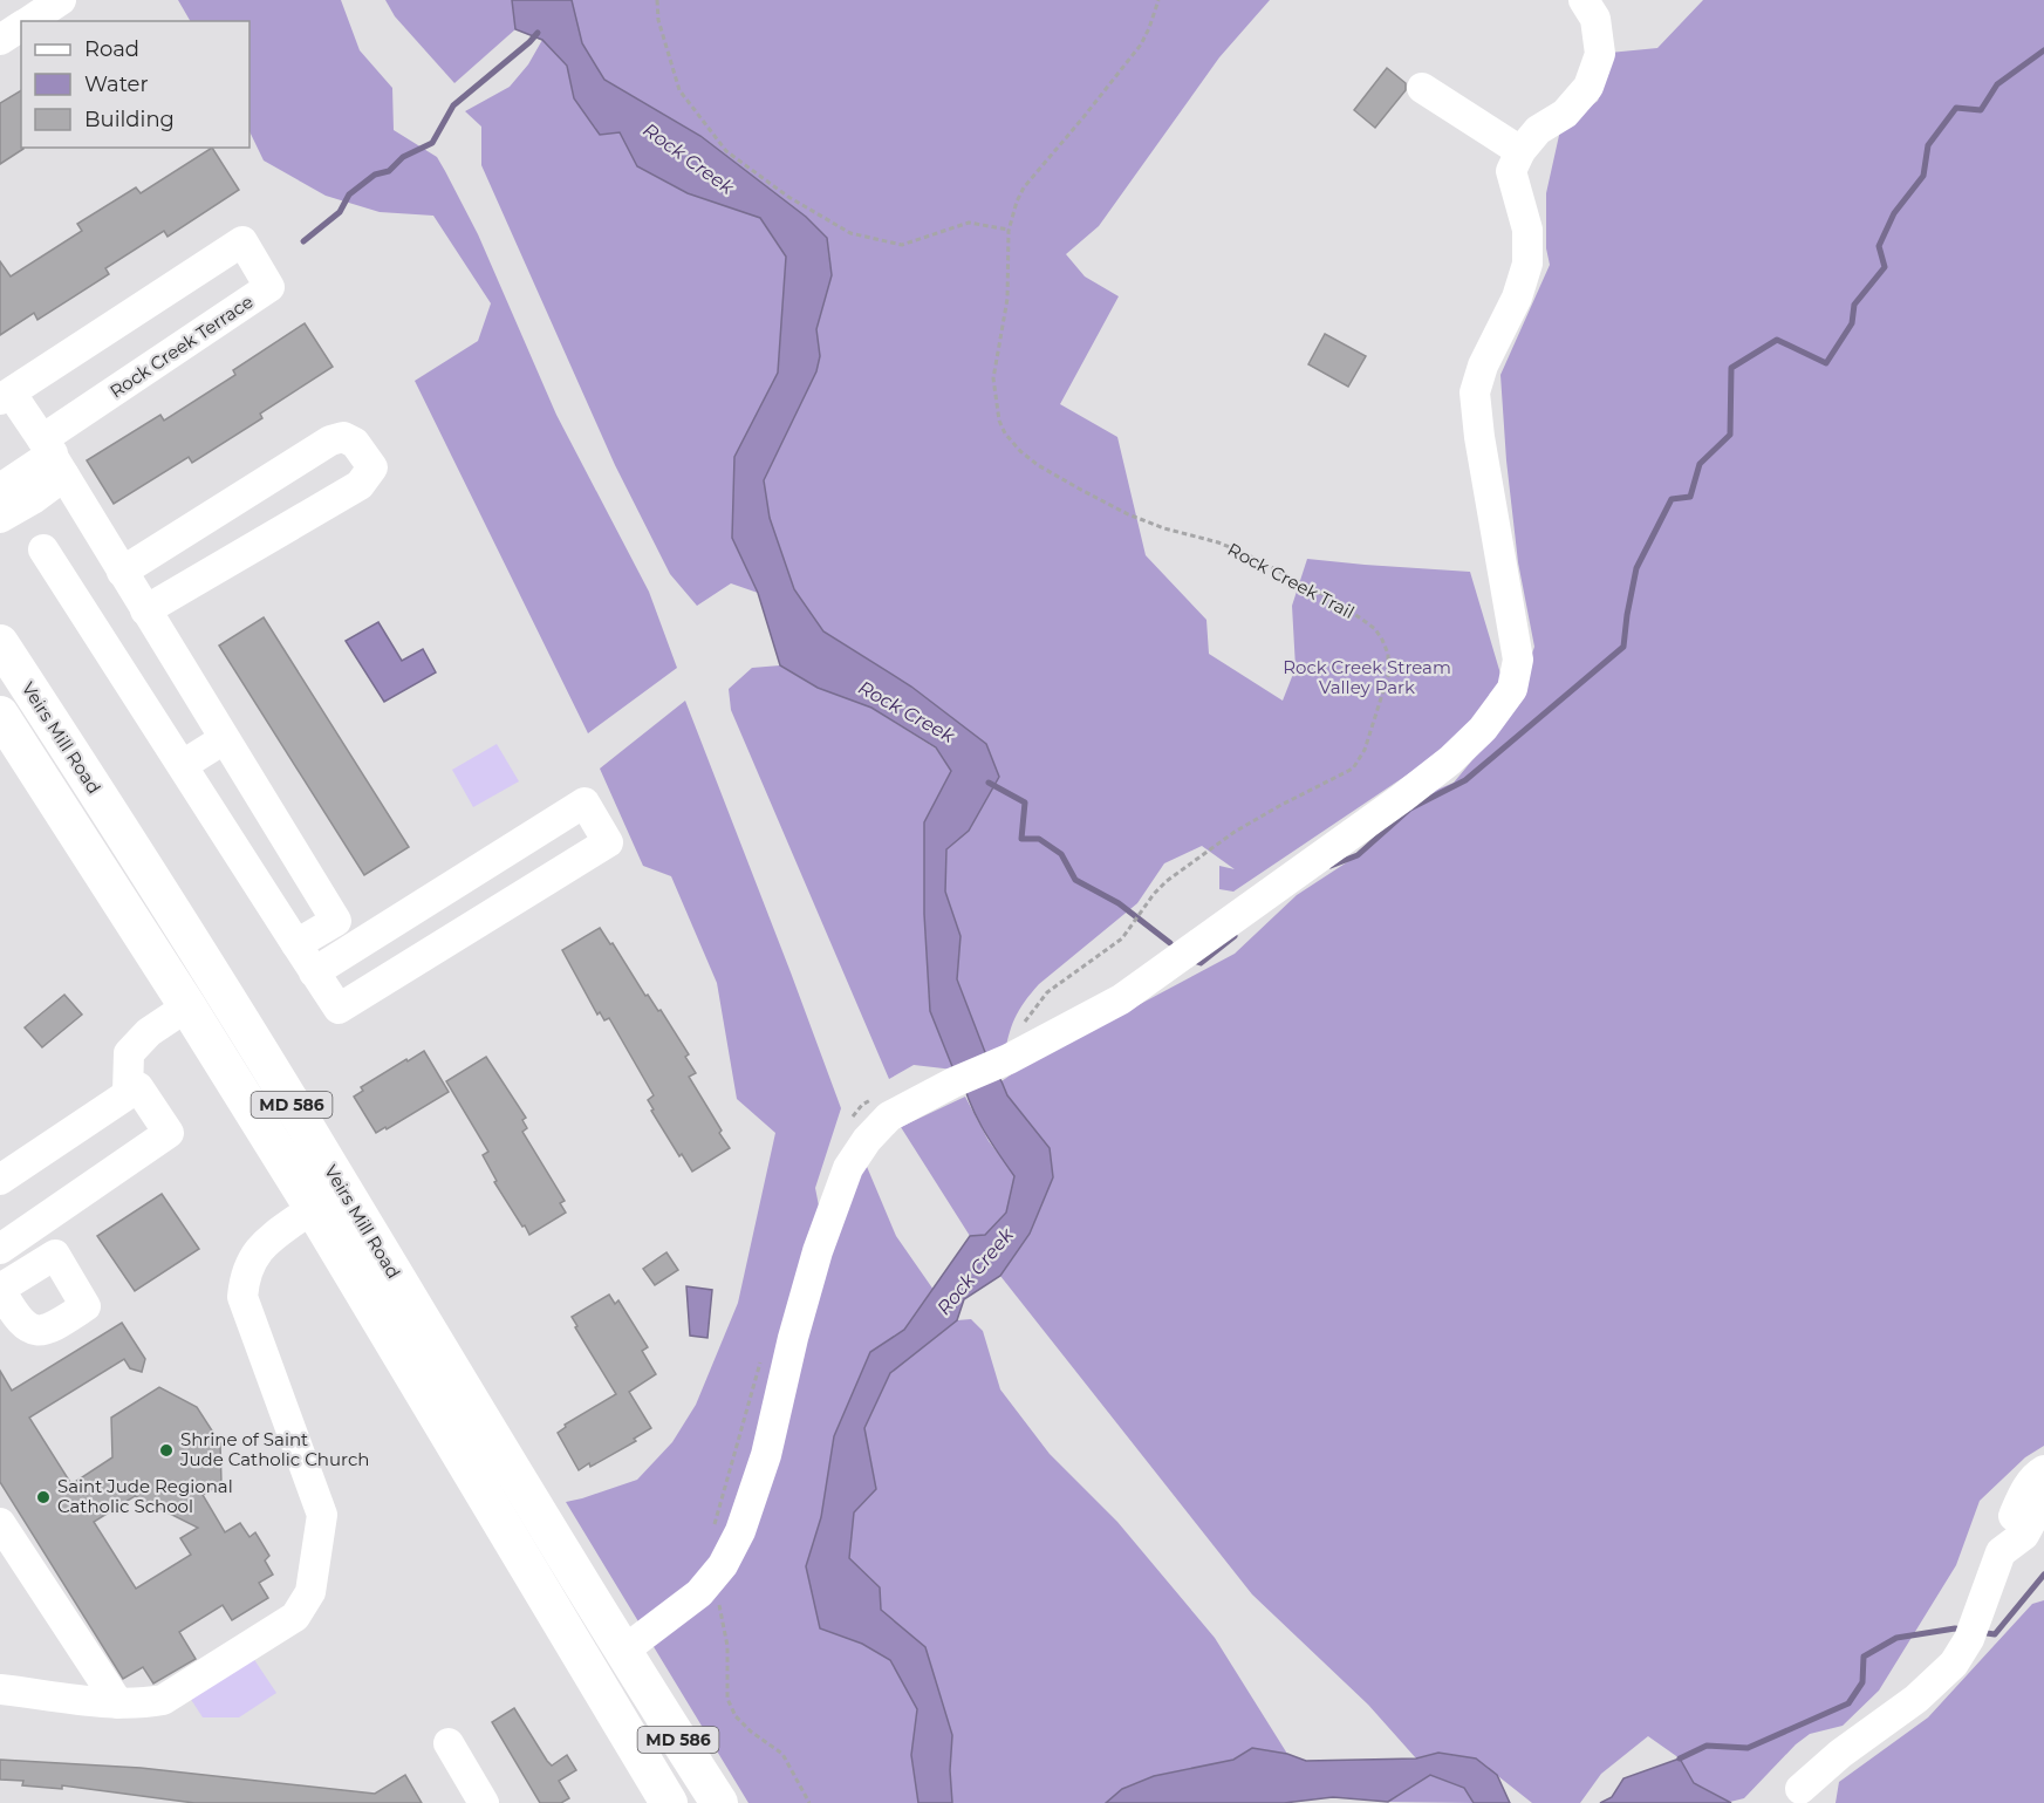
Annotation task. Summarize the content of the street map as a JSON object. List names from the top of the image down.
{
  "streets": {
    "main road": ["Veirs Mill Road", "MD 586"],
    "street": ["Rock Creek Terrace"],
    "path": ["Rock Creek Trail"]
  },
  "water": ["Rock Creek"],
  "parks": ["Rock Creek Stream Valley Park"],
  "places": ["Shrine of Saint Jude Catholic Church", "Saint Jude Regional Catholic School"],
  "legend": ["Road", "Water", "Building"]
}
